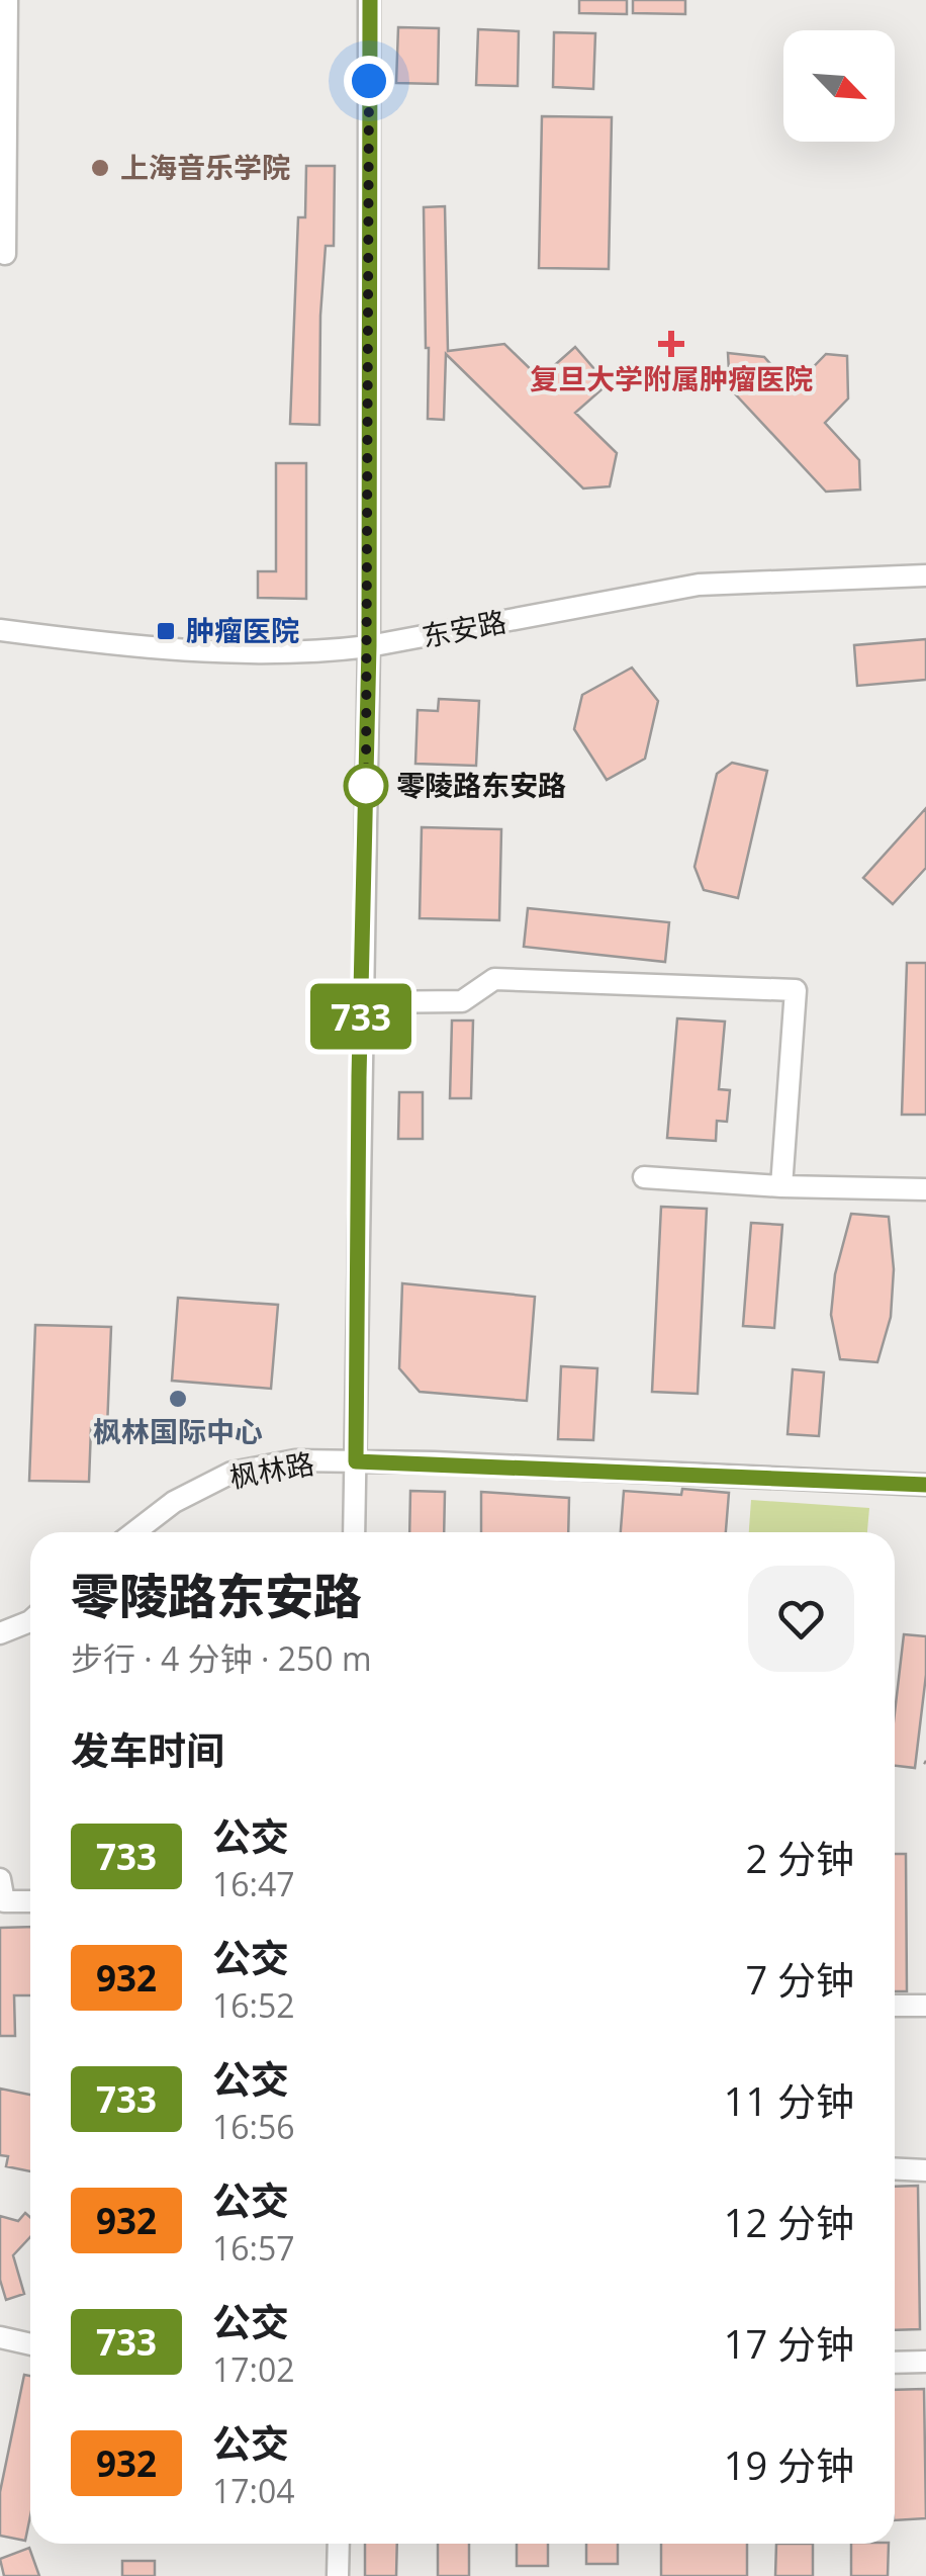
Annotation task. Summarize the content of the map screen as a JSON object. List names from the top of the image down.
{
  "streets": {
    "street": ["东安路", "枫林路"]
  },
  "places": {
    "other": ["上海音乐学院", "零陵路东安路", "枫林国际中心"],
    "health": ["复旦大学附属肿瘤医院"],
    "transit": ["肿瘤医院"]
  },
  "lines": ["bus line 733"],
  "north": "bottom right",
  "page": {
    "on_map": "733",
    "heading": [
      ["零陵路东安路", "步行 · 4 分钟 · 250 m"],
      "发车时间"
    ],
    "list": [
      {
        "mark": "733",
        "name": "公交",
        "note": "16:47",
        "value": "2 分钟"
      },
      {
        "mark": "932",
        "name": "公交",
        "note": "16:52",
        "value": "7 分钟"
      },
      {
        "mark": "733",
        "name": "公交",
        "note": "16:56",
        "value": "11 分钟"
      },
      {
        "mark": "932",
        "name": "公交",
        "note": "16:57",
        "value": "12 分钟"
      },
      {
        "mark": "733",
        "name": "公交",
        "note": "17:02",
        "value": "17 分钟"
      },
      {
        "mark": "932",
        "name": "公交",
        "note": "17:04",
        "value": "19 分钟"
      }
    ]
  }
}
